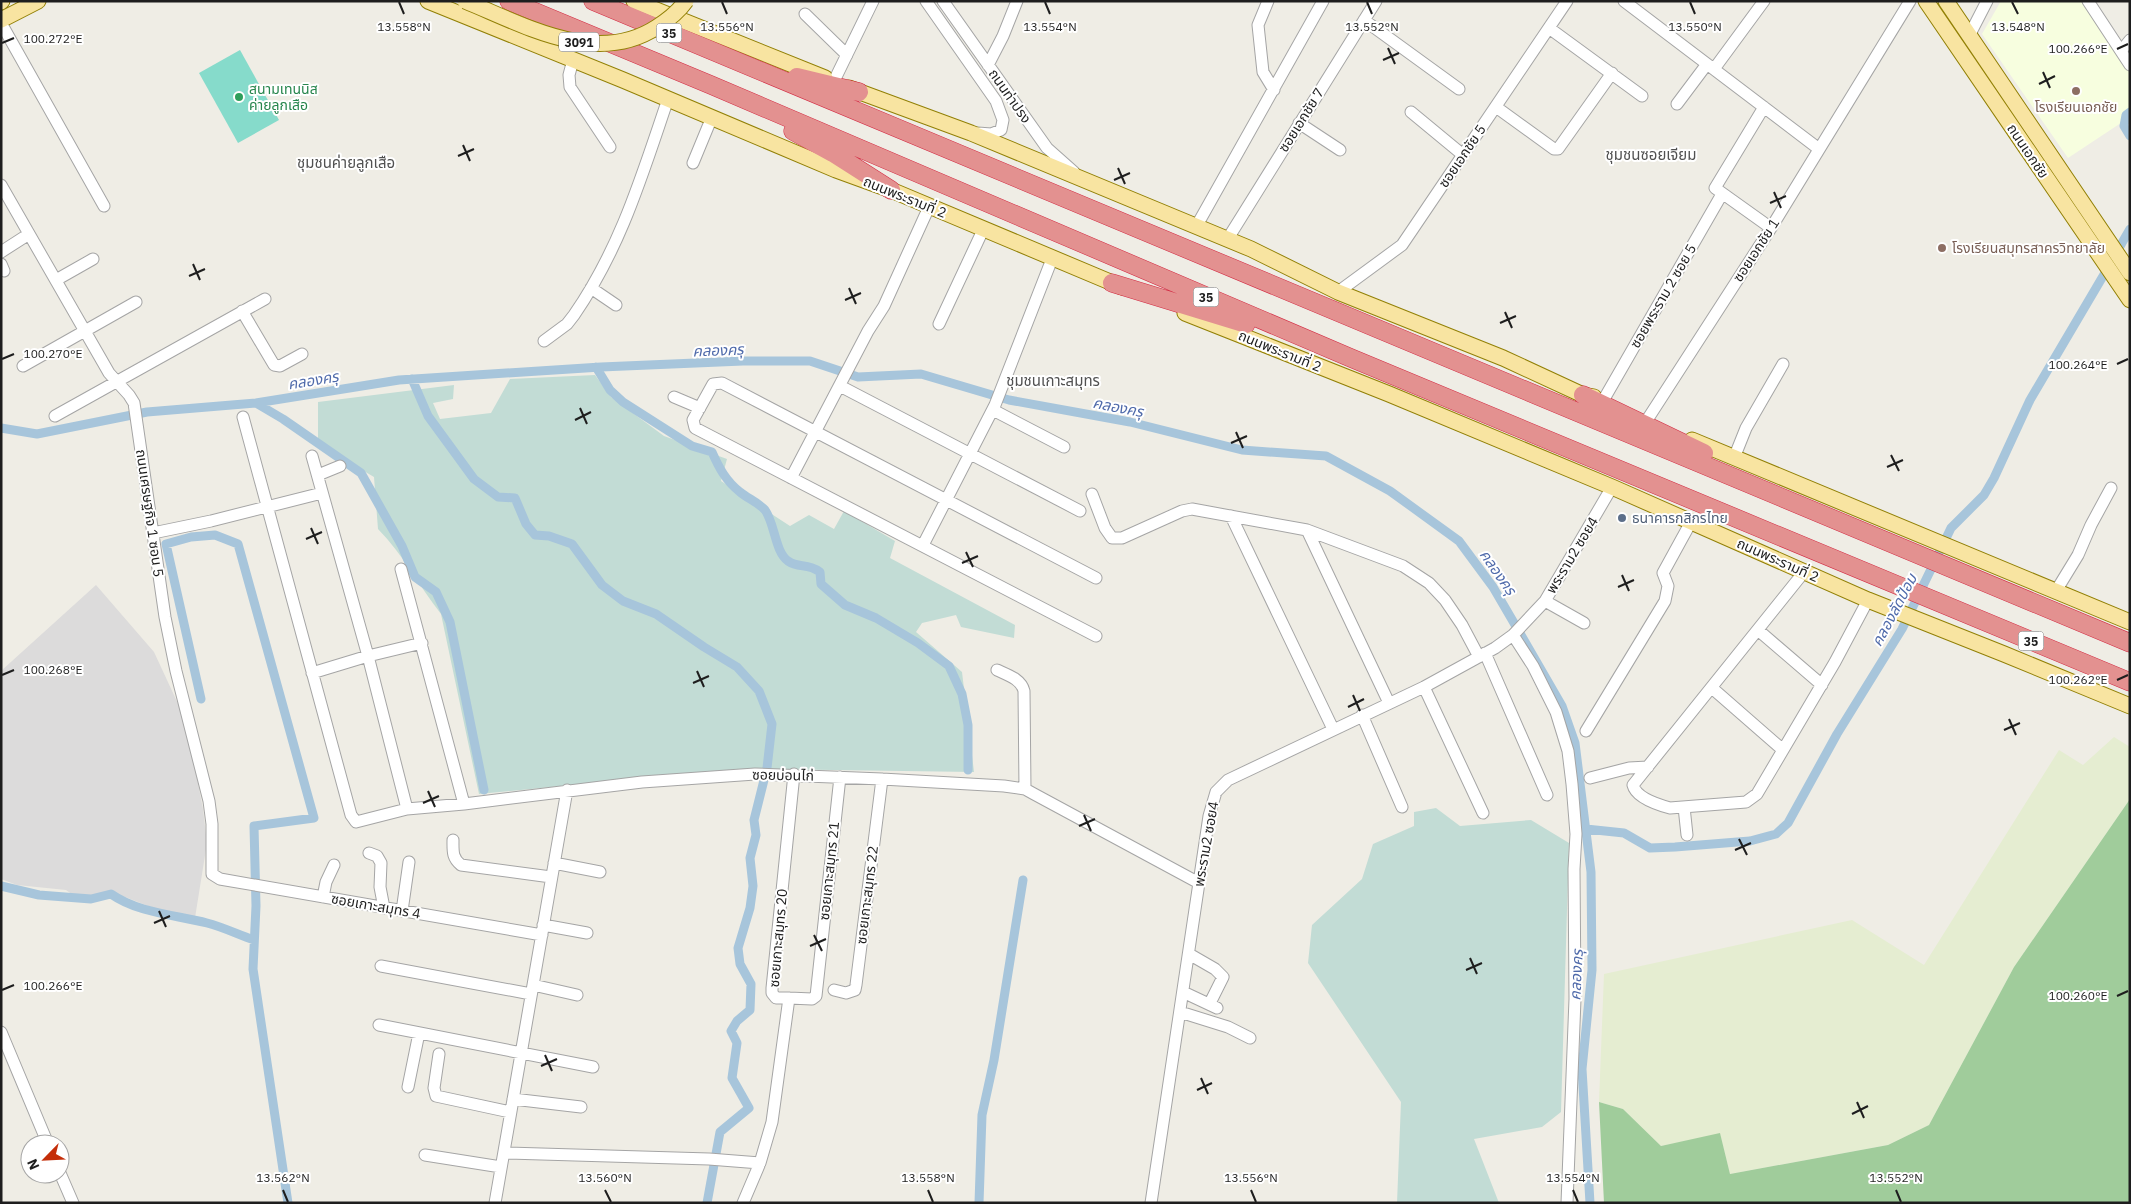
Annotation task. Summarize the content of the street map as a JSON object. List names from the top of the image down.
{
  "streets": {
    "highway": ["35", "ถนนพระรามที่ 2"],
    "main road": ["3091", "ถนนเอกชัย"],
    "street": [
      "ถนนท่าปรง",
      "ซอยเอกชัย 7",
      "ซอยเอกชัย 5",
      "ซอยเอกชัย 1",
      "ซอยพระราม 2 ซอย 5",
      "ถนนเศรษฐกิจ 1 ซอน 5",
      "พระราม2 ซอย4",
      "ซอยบ่อนไก่",
      "ซอยเกาะสมุทร 21",
      "ซอยเกาะสมุทร 22",
      "ซอยเกาะสมุทร 4",
      "ซอยเกาะสมุทร 20"
    ]
  },
  "crossings": [
    ["35", "ถนนท่าปรง"],
    ["35", "ซอยเอกชัย 7"],
    ["35", "ซอยเอกชัย 5"],
    ["35", "ซอยเอกชัย 1"],
    ["35", "ซอยพระราม 2 ซอย 5"],
    ["ถนนพระรามที่ 2", "พระราม2 ซอย4"],
    ["ถนนเศรษฐกิจ 1 ซอน 5", "ซอยเกาะสมุทร 4"],
    ["พระราม2 ซอย4", "ซอยบ่อนไก่"],
    ["ซอยบ่อนไก่", "ซอยเกาะสมุทร 21"],
    ["ซอยบ่อนไก่", "ซอยเกาะสมุทร 22"],
    ["ซอยบ่อนไก่", "ซอยเกาะสมุทร 20"],
    ["ซอยเกาะสมุทร 21", "ซอยเกาะสมุทร 20"]
  ],
  "districts": ["ชุมชนซอยเจียม", "ชุมชนค่ายลูกเสือ", "ชุมชนเกาะสมุทร"],
  "water": ["คลองครุ", "คลองลัดป้อม"],
  "places": [
    "โรงเรียนเอกชัย",
    "สนามเทนนิส ค่ายลูกเสือ",
    "โรงเรียนสมุทรสาครวิทยาลัย",
    "ธนาคารกสิกรไทย"
  ],
  "north": "bottom left",
  "coordinates": [
    "13.558°N",
    "13.556°N",
    "13.554°N",
    "13.552°N",
    "13.548°N",
    "13.550°N",
    "100.272°E",
    "100.266°E",
    "100.270°E",
    "100.264°E",
    "100.268°E",
    "100.262°E",
    "100.260°E",
    "13.562°N",
    "13.560°N"
  ]
}
